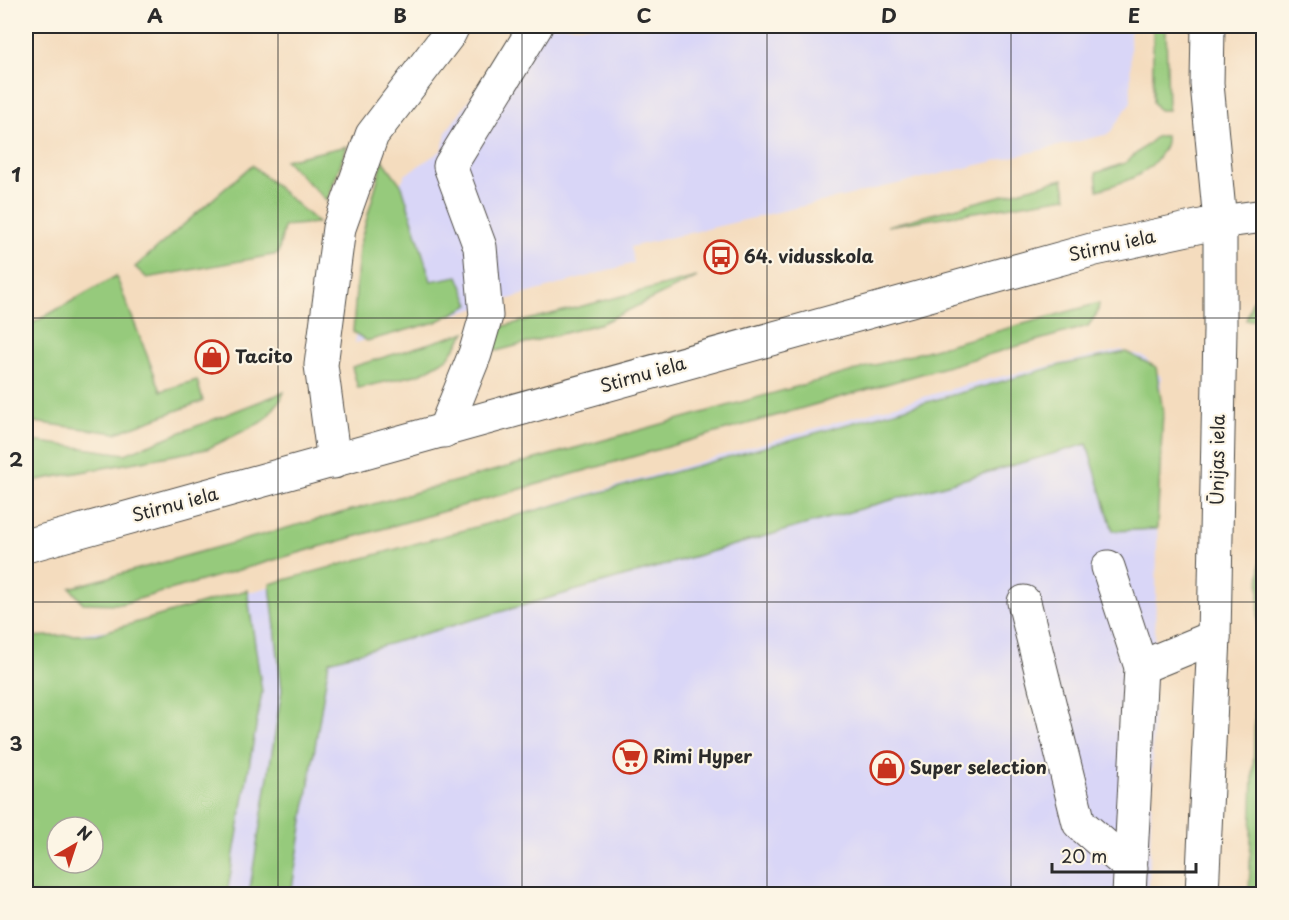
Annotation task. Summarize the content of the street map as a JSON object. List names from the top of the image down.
{
  "streets": {
    "street": ["Stirnu iela", "Ūnijas iela"]
  },
  "crossings": [
    ["Stirnu iela", "Ūnijas iela"]
  ],
  "places": {
    "bus stop": ["64. vidusskola"],
    "shop": ["Tacito", "Super selection"],
    "supermarket": ["Rimi Hyper"]
  },
  "scale_bar": "20 m",
  "north": "top right",
  "grid": {
    "columns": [
      "A",
      "B",
      "C",
      "D",
      "E"
    ],
    "rows": ["1", "2", "3"]
  }
}
